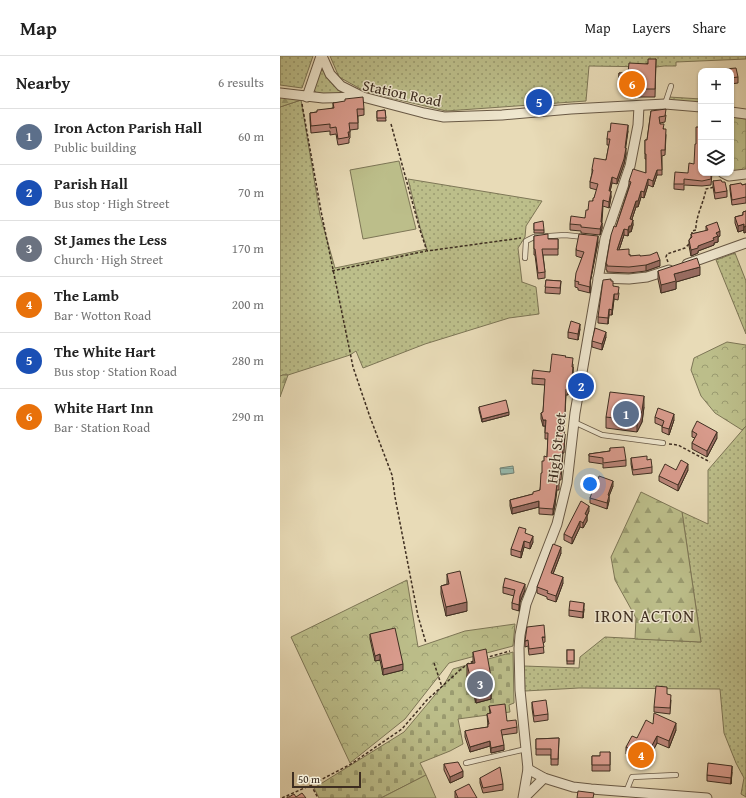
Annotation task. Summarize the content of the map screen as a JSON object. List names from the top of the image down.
{
  "streets": {
    "street": ["Station Road", "High Street"]
  },
  "crossings": [
    ["Station Road", "High Street"]
  ],
  "districts": ["IRON ACTON"],
  "scale_bar": "50 m",
  "page": {
    "header": "Map",
    "nav": ["Map", "Layers", "Share"],
    "heading": ["Nearby", "6 results"],
    "map_buttons": ["+", "−"],
    "pins": [
      "6",
      "5",
      "2",
      "1",
      "3",
      "4"
    ],
    "list": [
      {
        "mark": "1",
        "name": "Iron Acton Parish Hall",
        "note": "Public building",
        "value": "60 m"
      },
      {
        "mark": "2",
        "name": "Parish Hall",
        "note": "Bus stop · High Street",
        "value": "70 m"
      },
      {
        "mark": "3",
        "name": "St James the Less",
        "note": "Church · High Street",
        "value": "170 m"
      },
      {
        "mark": "4",
        "name": "The Lamb",
        "note": "Bar · Wotton Road",
        "value": "200 m"
      },
      {
        "mark": "5",
        "name": "The White Hart",
        "note": "Bus stop · Station Road",
        "value": "280 m"
      },
      {
        "mark": "6",
        "name": "White Hart Inn",
        "note": "Bar · Station Road",
        "value": "290 m"
      }
    ],
    "scale": "50 m"
  }
}
